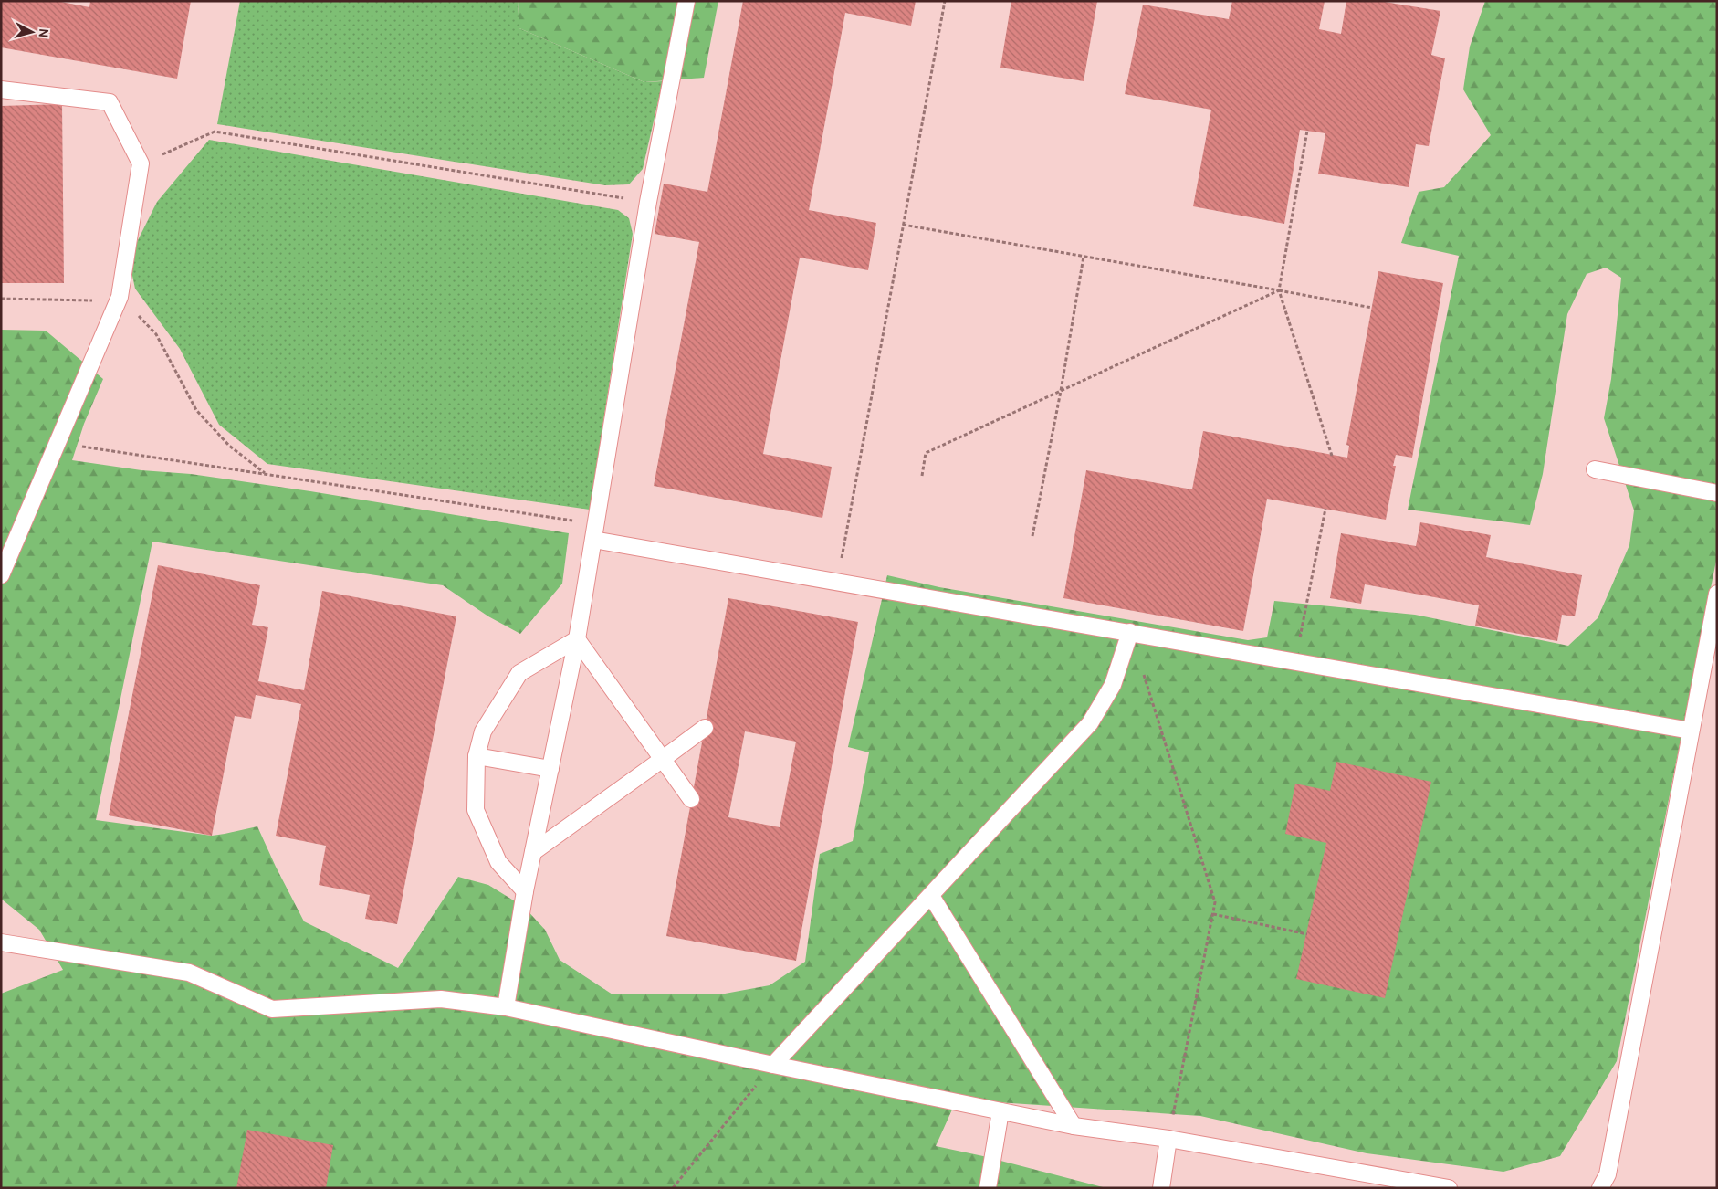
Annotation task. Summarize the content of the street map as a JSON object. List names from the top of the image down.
{
  "north": "right"
}
